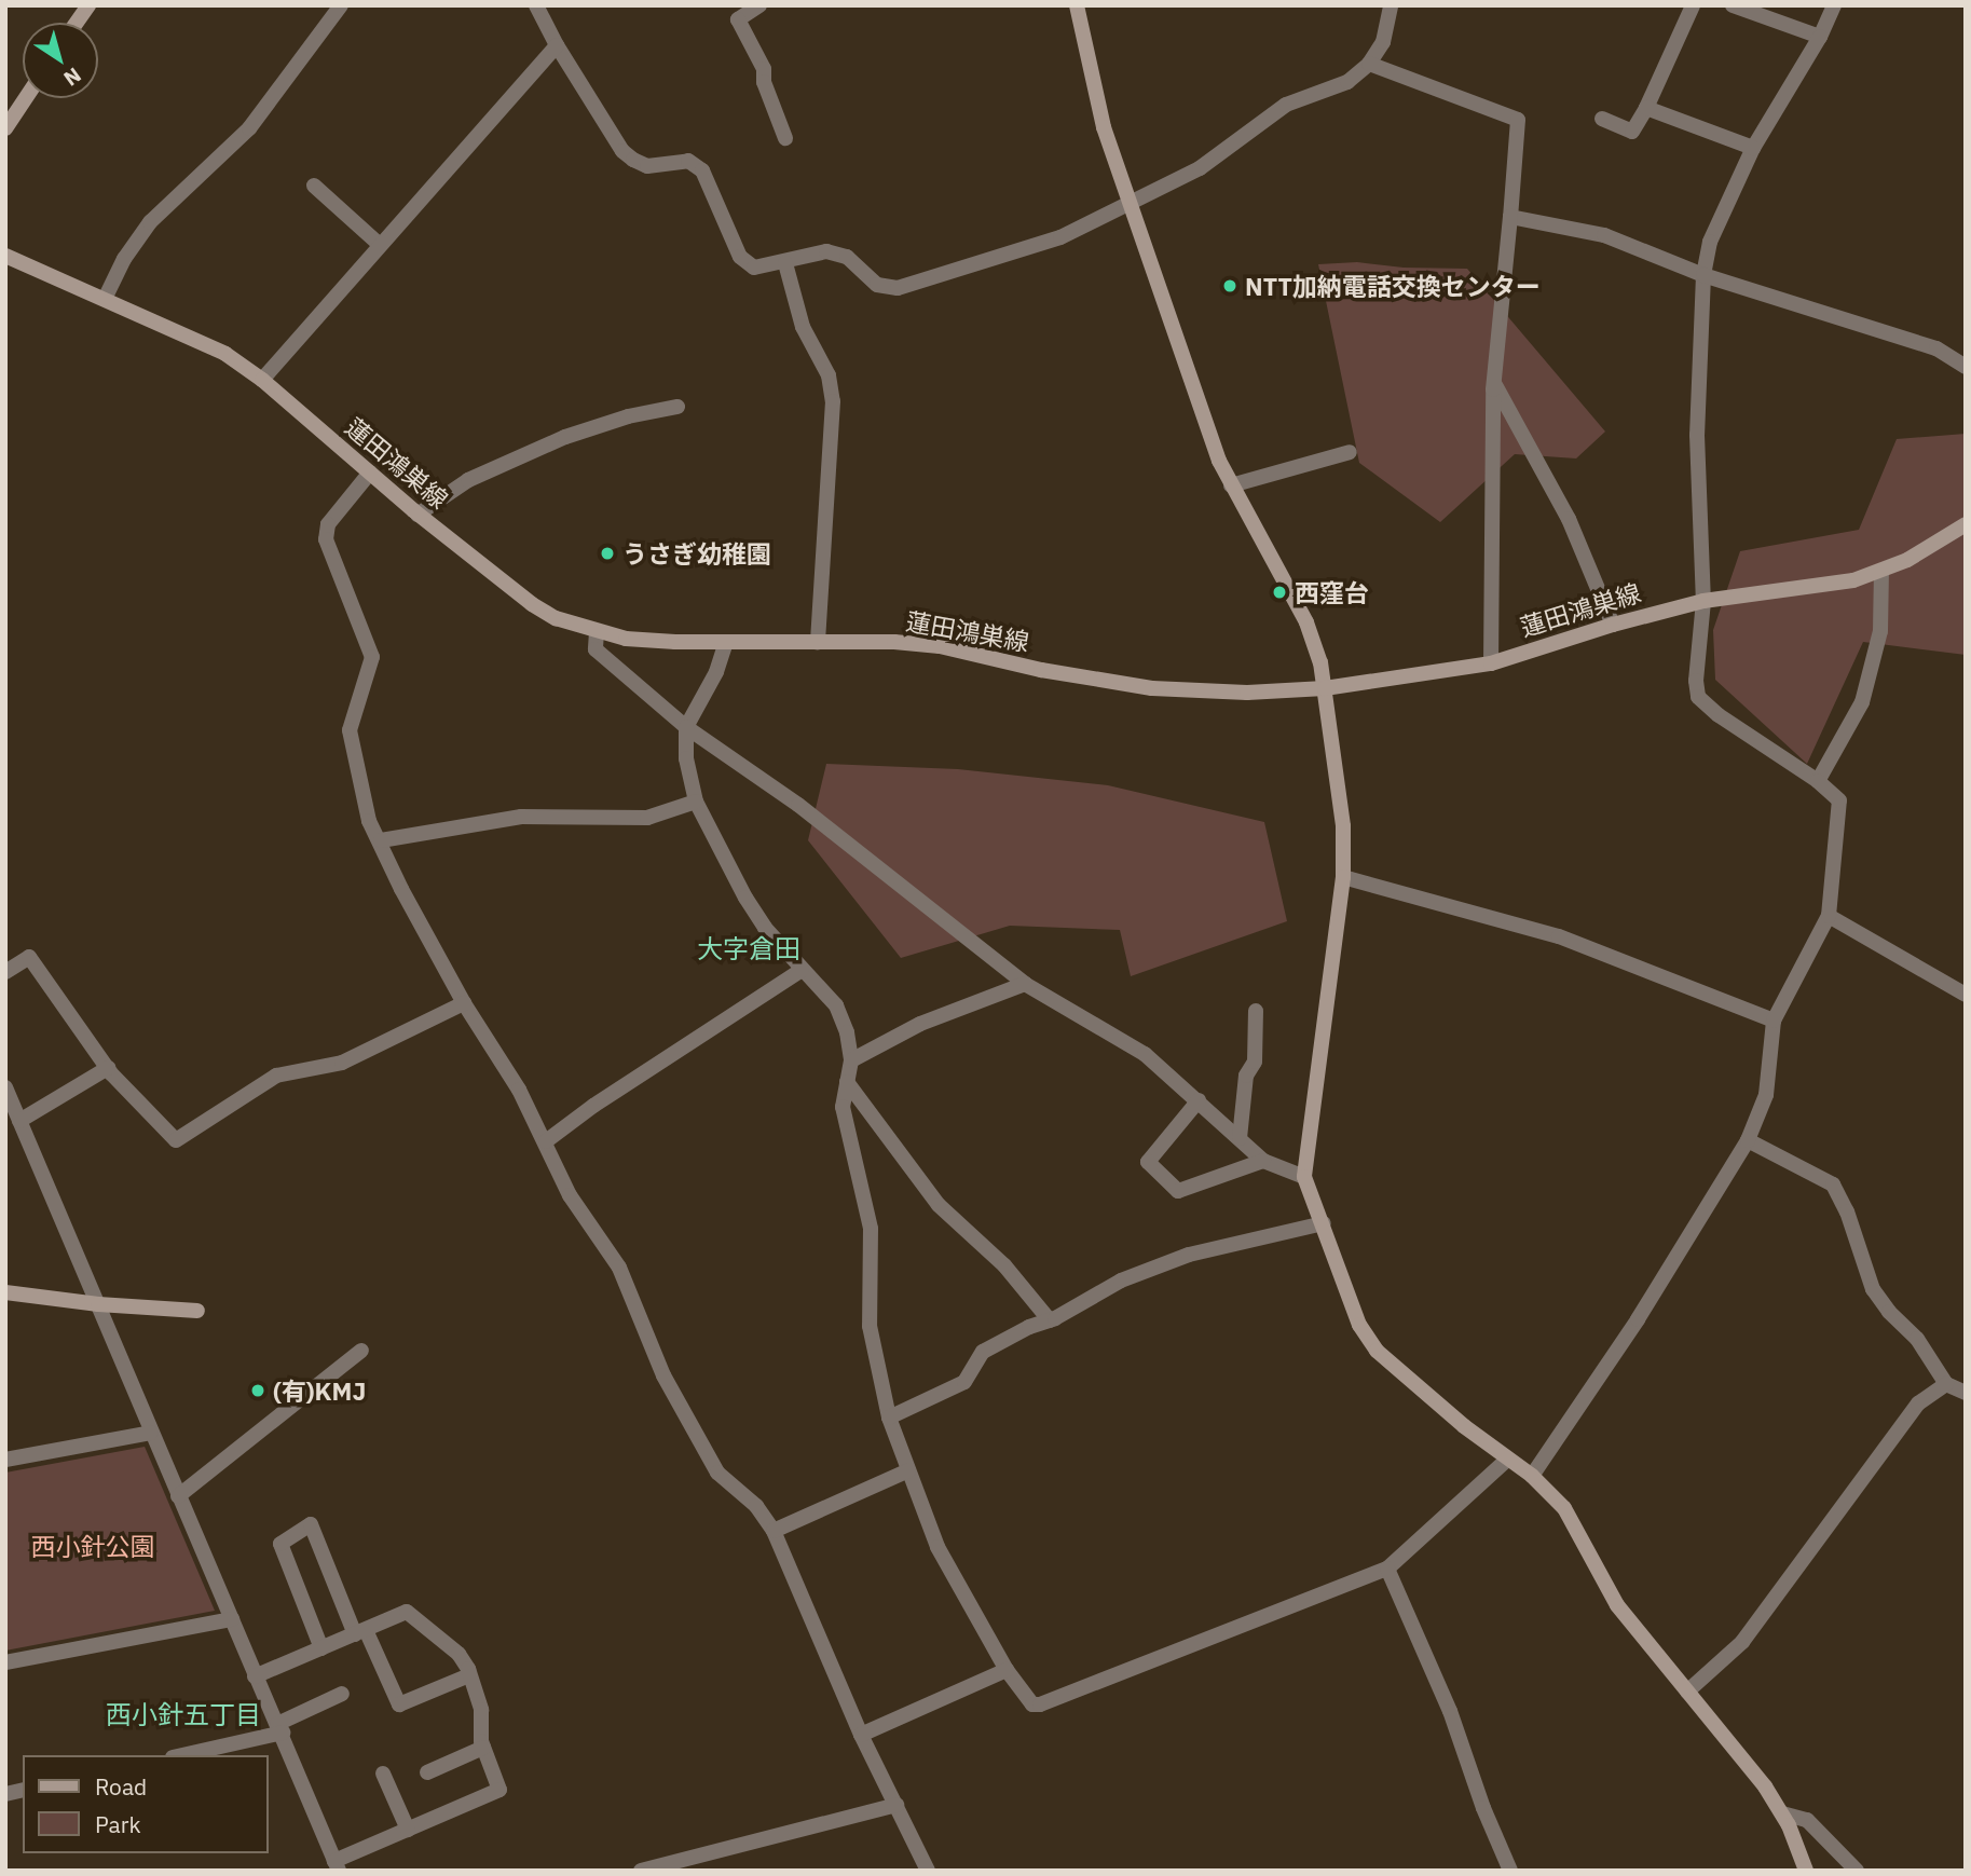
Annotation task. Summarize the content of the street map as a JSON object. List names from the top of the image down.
{
  "streets": {
    "street": ["蓮田鴻巣線"]
  },
  "districts": ["大字倉田", "西小針五丁目"],
  "parks": ["西小針公園"],
  "places": [
    "NTT加納電話交換センター",
    "うさぎ幼稚園",
    "西窪台",
    "(有)KMJ"
  ],
  "legend": ["Road", "Park"],
  "north": "bottom right"
}
